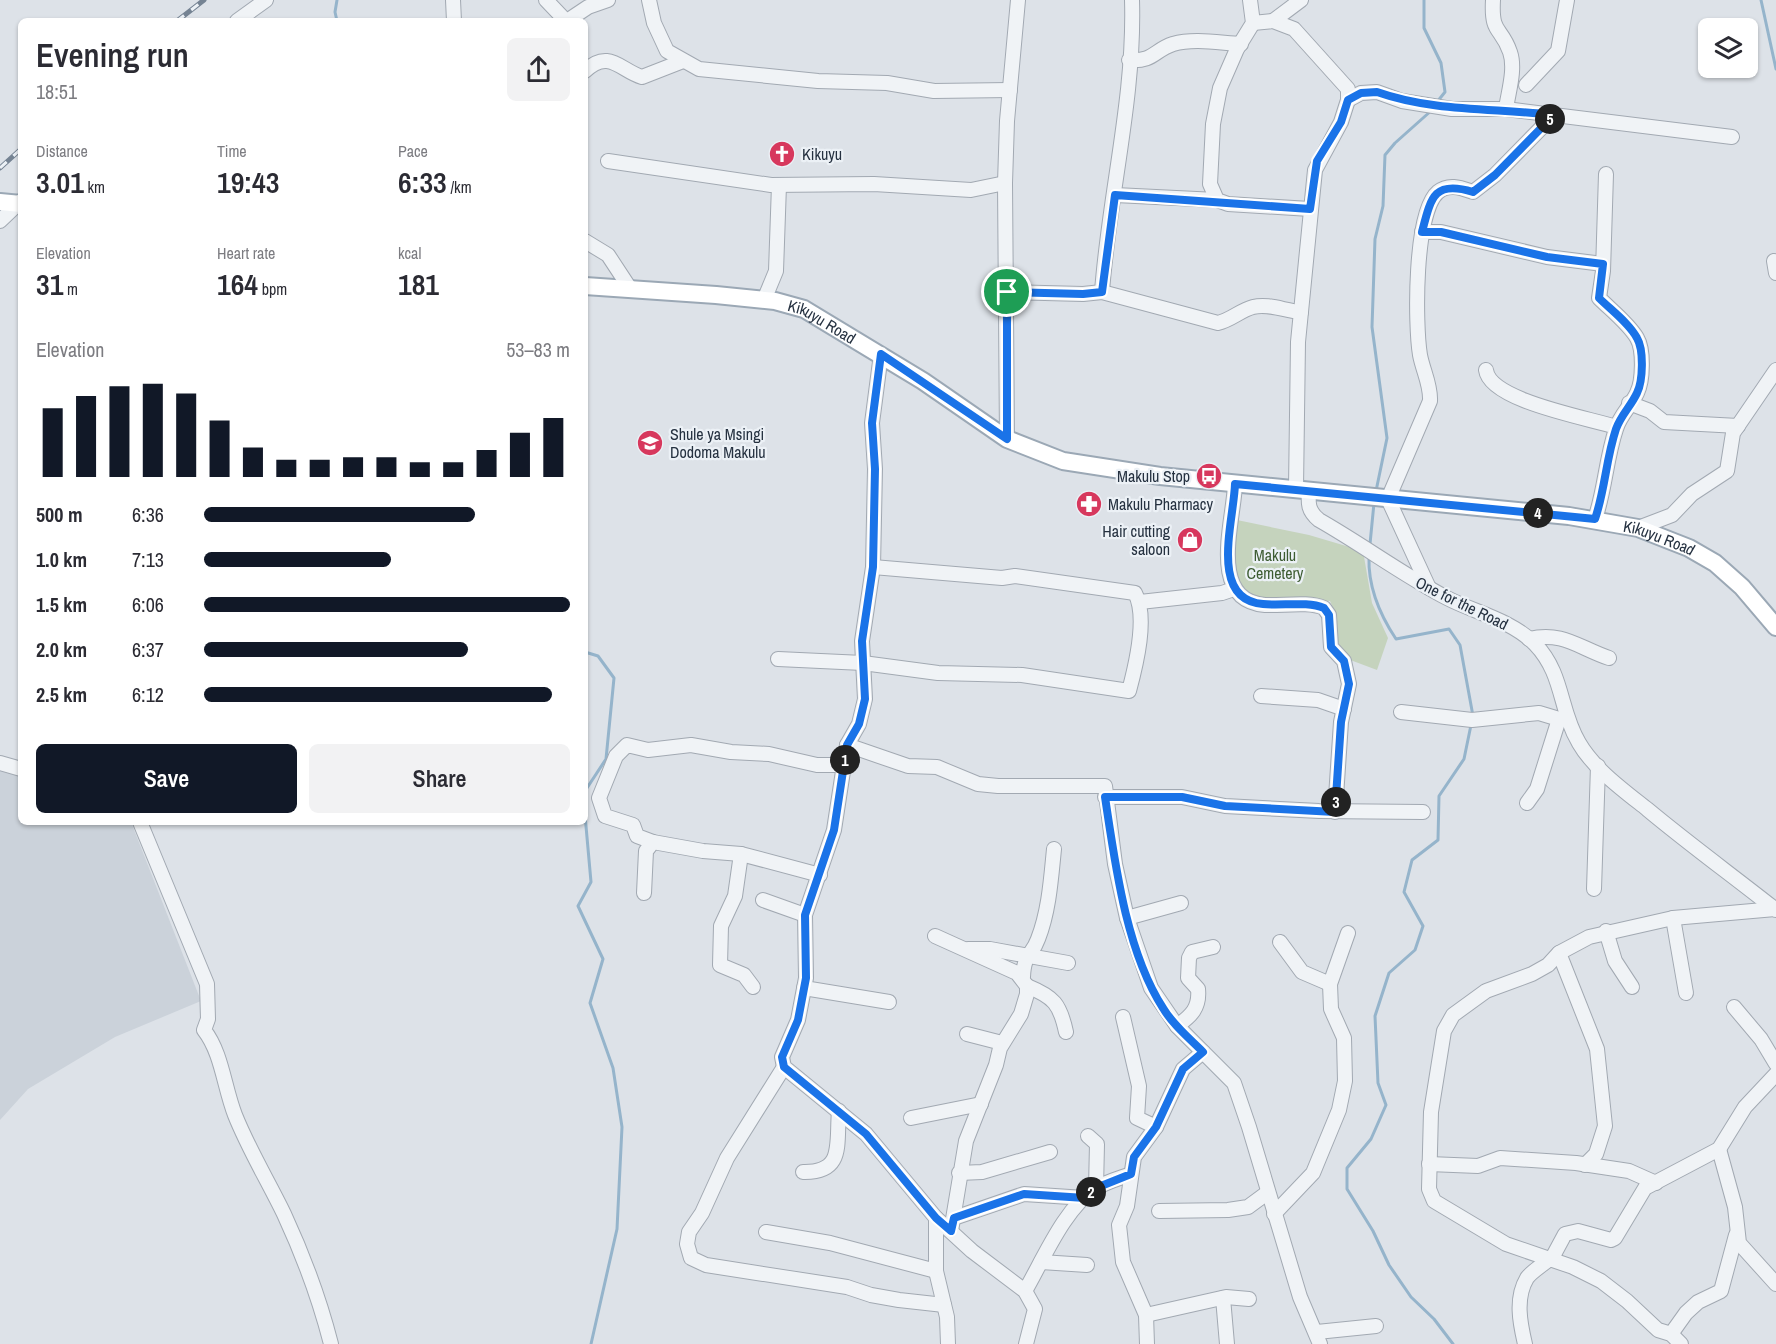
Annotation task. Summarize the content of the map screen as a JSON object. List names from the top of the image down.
{
  "streets": {
    "main road": ["Kikuyu Road"],
    "street": ["One for the Road"]
  },
  "crossings": [
    ["Kikuyu Road", "One for the Road"]
  ],
  "parks": ["Makulu Cemetery"],
  "places": {
    "church": ["Kikuyu"],
    "school or university": ["Shule ya Msingi Dodoma Makulu"],
    "bus stop": ["Makulu Stop"],
    "pharmacy": ["Makulu Pharmacy"],
    "shop": ["Hair cutting saloon"]
  },
  "page": {
    "heading": ["Evening run", "18:51"],
    "pins": [
      "5",
      "4",
      "1",
      "3",
      "2"
    ],
    "stats": [
      ["Distance", "3.01 km"],
      ["Time", "19:43"],
      ["Pace", "6:33 /km"],
      ["Elevation", "31 m"],
      ["Heart rate", "164 bpm"],
      ["kcal", "181"]
    ],
    "chart": ["Elevation", "53–83 m"],
    "list": [
      {
        "name": "500 m",
        "note": "6:36"
      },
      {
        "name": "1.0 km",
        "note": "7:13"
      },
      {
        "name": "1.5 km",
        "note": "6:06"
      },
      {
        "name": "2.0 km",
        "note": "6:37"
      },
      {
        "name": "2.5 km",
        "note": "6:12"
      }
    ],
    "buttons": ["Save", "Share"]
  }
}
